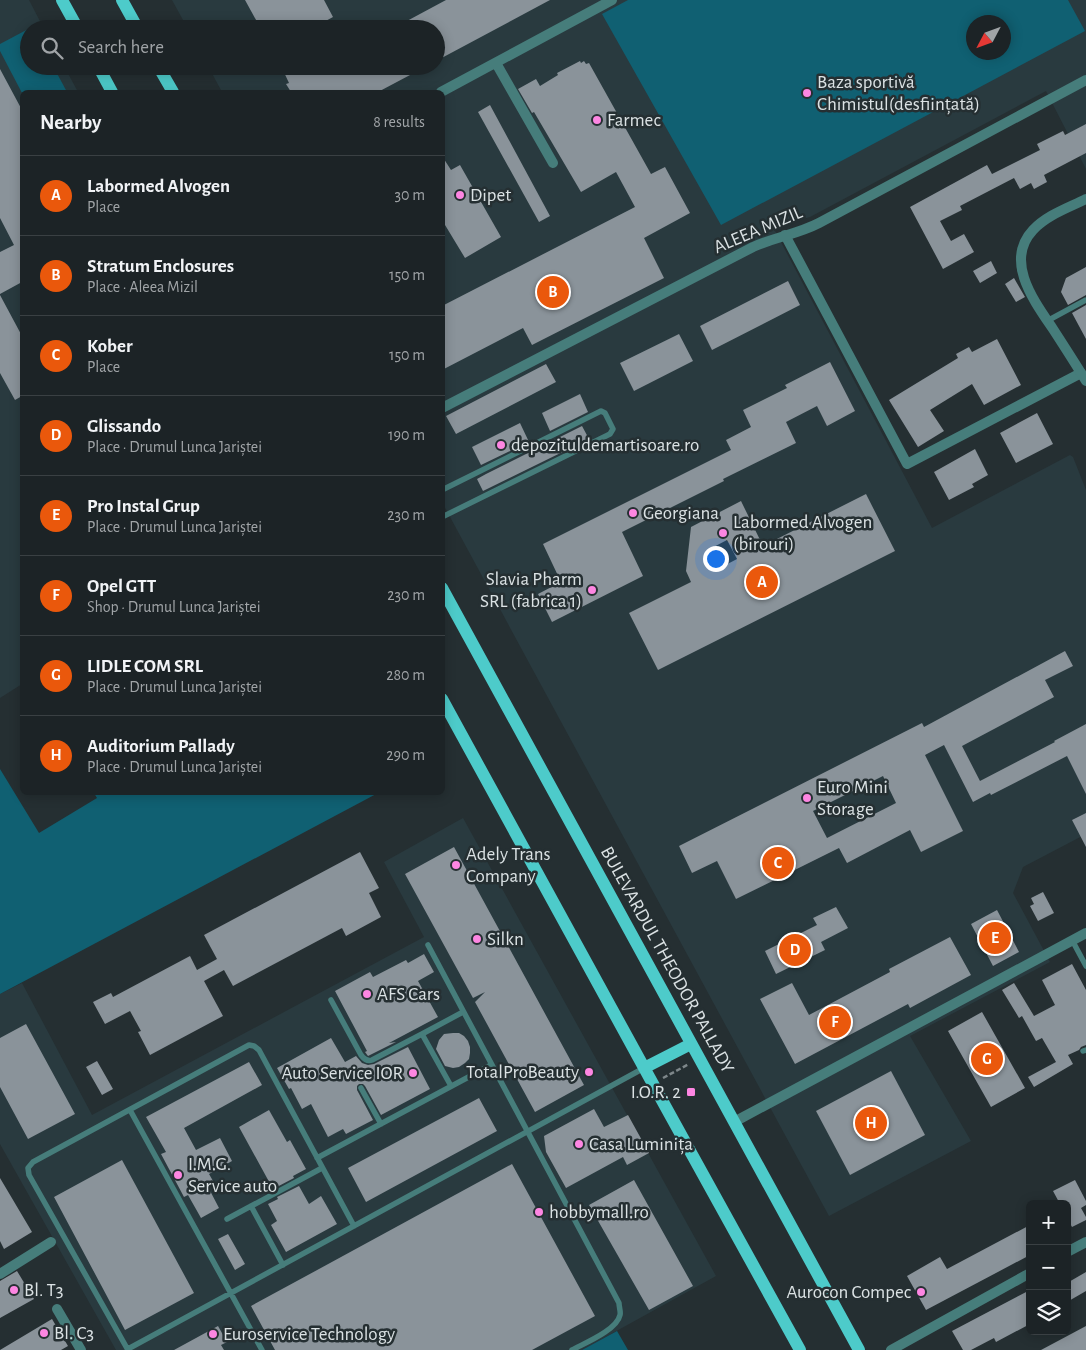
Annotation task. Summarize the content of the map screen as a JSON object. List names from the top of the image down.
{
  "streets": {
    "main road": ["BULEVARDUL THEODOR PALLADY"],
    "street": ["ALEEA MIZIL"]
  },
  "places": {
    "other": [
      "Baza sportivă Chimistul(desființată)",
      "Farmec",
      "Dipet",
      "depozituldemartisoare.ro",
      "Georgiana",
      "Labormed Alvogen (birouri)",
      "Slavia Pharm SRL (fabrica 1)",
      "Euro Mini Storage",
      "Adely Trans Company",
      "Silkn",
      "AFS Cars",
      "TotalProBeauty",
      "Auto Service IOR",
      "Casa Luminița",
      "I.M.G. Service auto",
      "hobbymall.ro",
      "Bl. T3",
      "Aurocon Compec",
      "Bl. C3",
      "Euroservice Technology"
    ],
    "transit": ["I.O.R. 2"]
  },
  "north": "bottom left",
  "page": {
    "search": "Search here",
    "heading": ["Nearby", "8 results"],
    "list": [
      {
        "mark": "A",
        "name": "Labormed Alvogen",
        "note": "Place",
        "value": "30 m"
      },
      {
        "mark": "B",
        "name": "Stratum Enclosures",
        "note": "Place · Aleea Mizil",
        "value": "150 m"
      },
      {
        "mark": "C",
        "name": "Kober",
        "note": "Place",
        "value": "150 m"
      },
      {
        "mark": "D",
        "name": "Glissando",
        "note": "Place · Drumul Lunca Jariștei",
        "value": "190 m"
      },
      {
        "mark": "E",
        "name": "Pro Instal Grup",
        "note": "Place · Drumul Lunca Jariștei",
        "value": "230 m"
      },
      {
        "mark": "F",
        "name": "Opel GTT",
        "note": "Shop · Drumul Lunca Jariștei",
        "value": "230 m"
      },
      {
        "mark": "G",
        "name": "LIDLE COM SRL",
        "note": "Place · Drumul Lunca Jariștei",
        "value": "280 m"
      },
      {
        "mark": "H",
        "name": "Auditorium Pallady",
        "note": "Place · Drumul Lunca Jariștei",
        "value": "290 m"
      }
    ],
    "pins": [
      "B",
      "A",
      "C",
      "E",
      "D",
      "F",
      "G",
      "H"
    ],
    "map_buttons": ["+", "−"]
  }
}
